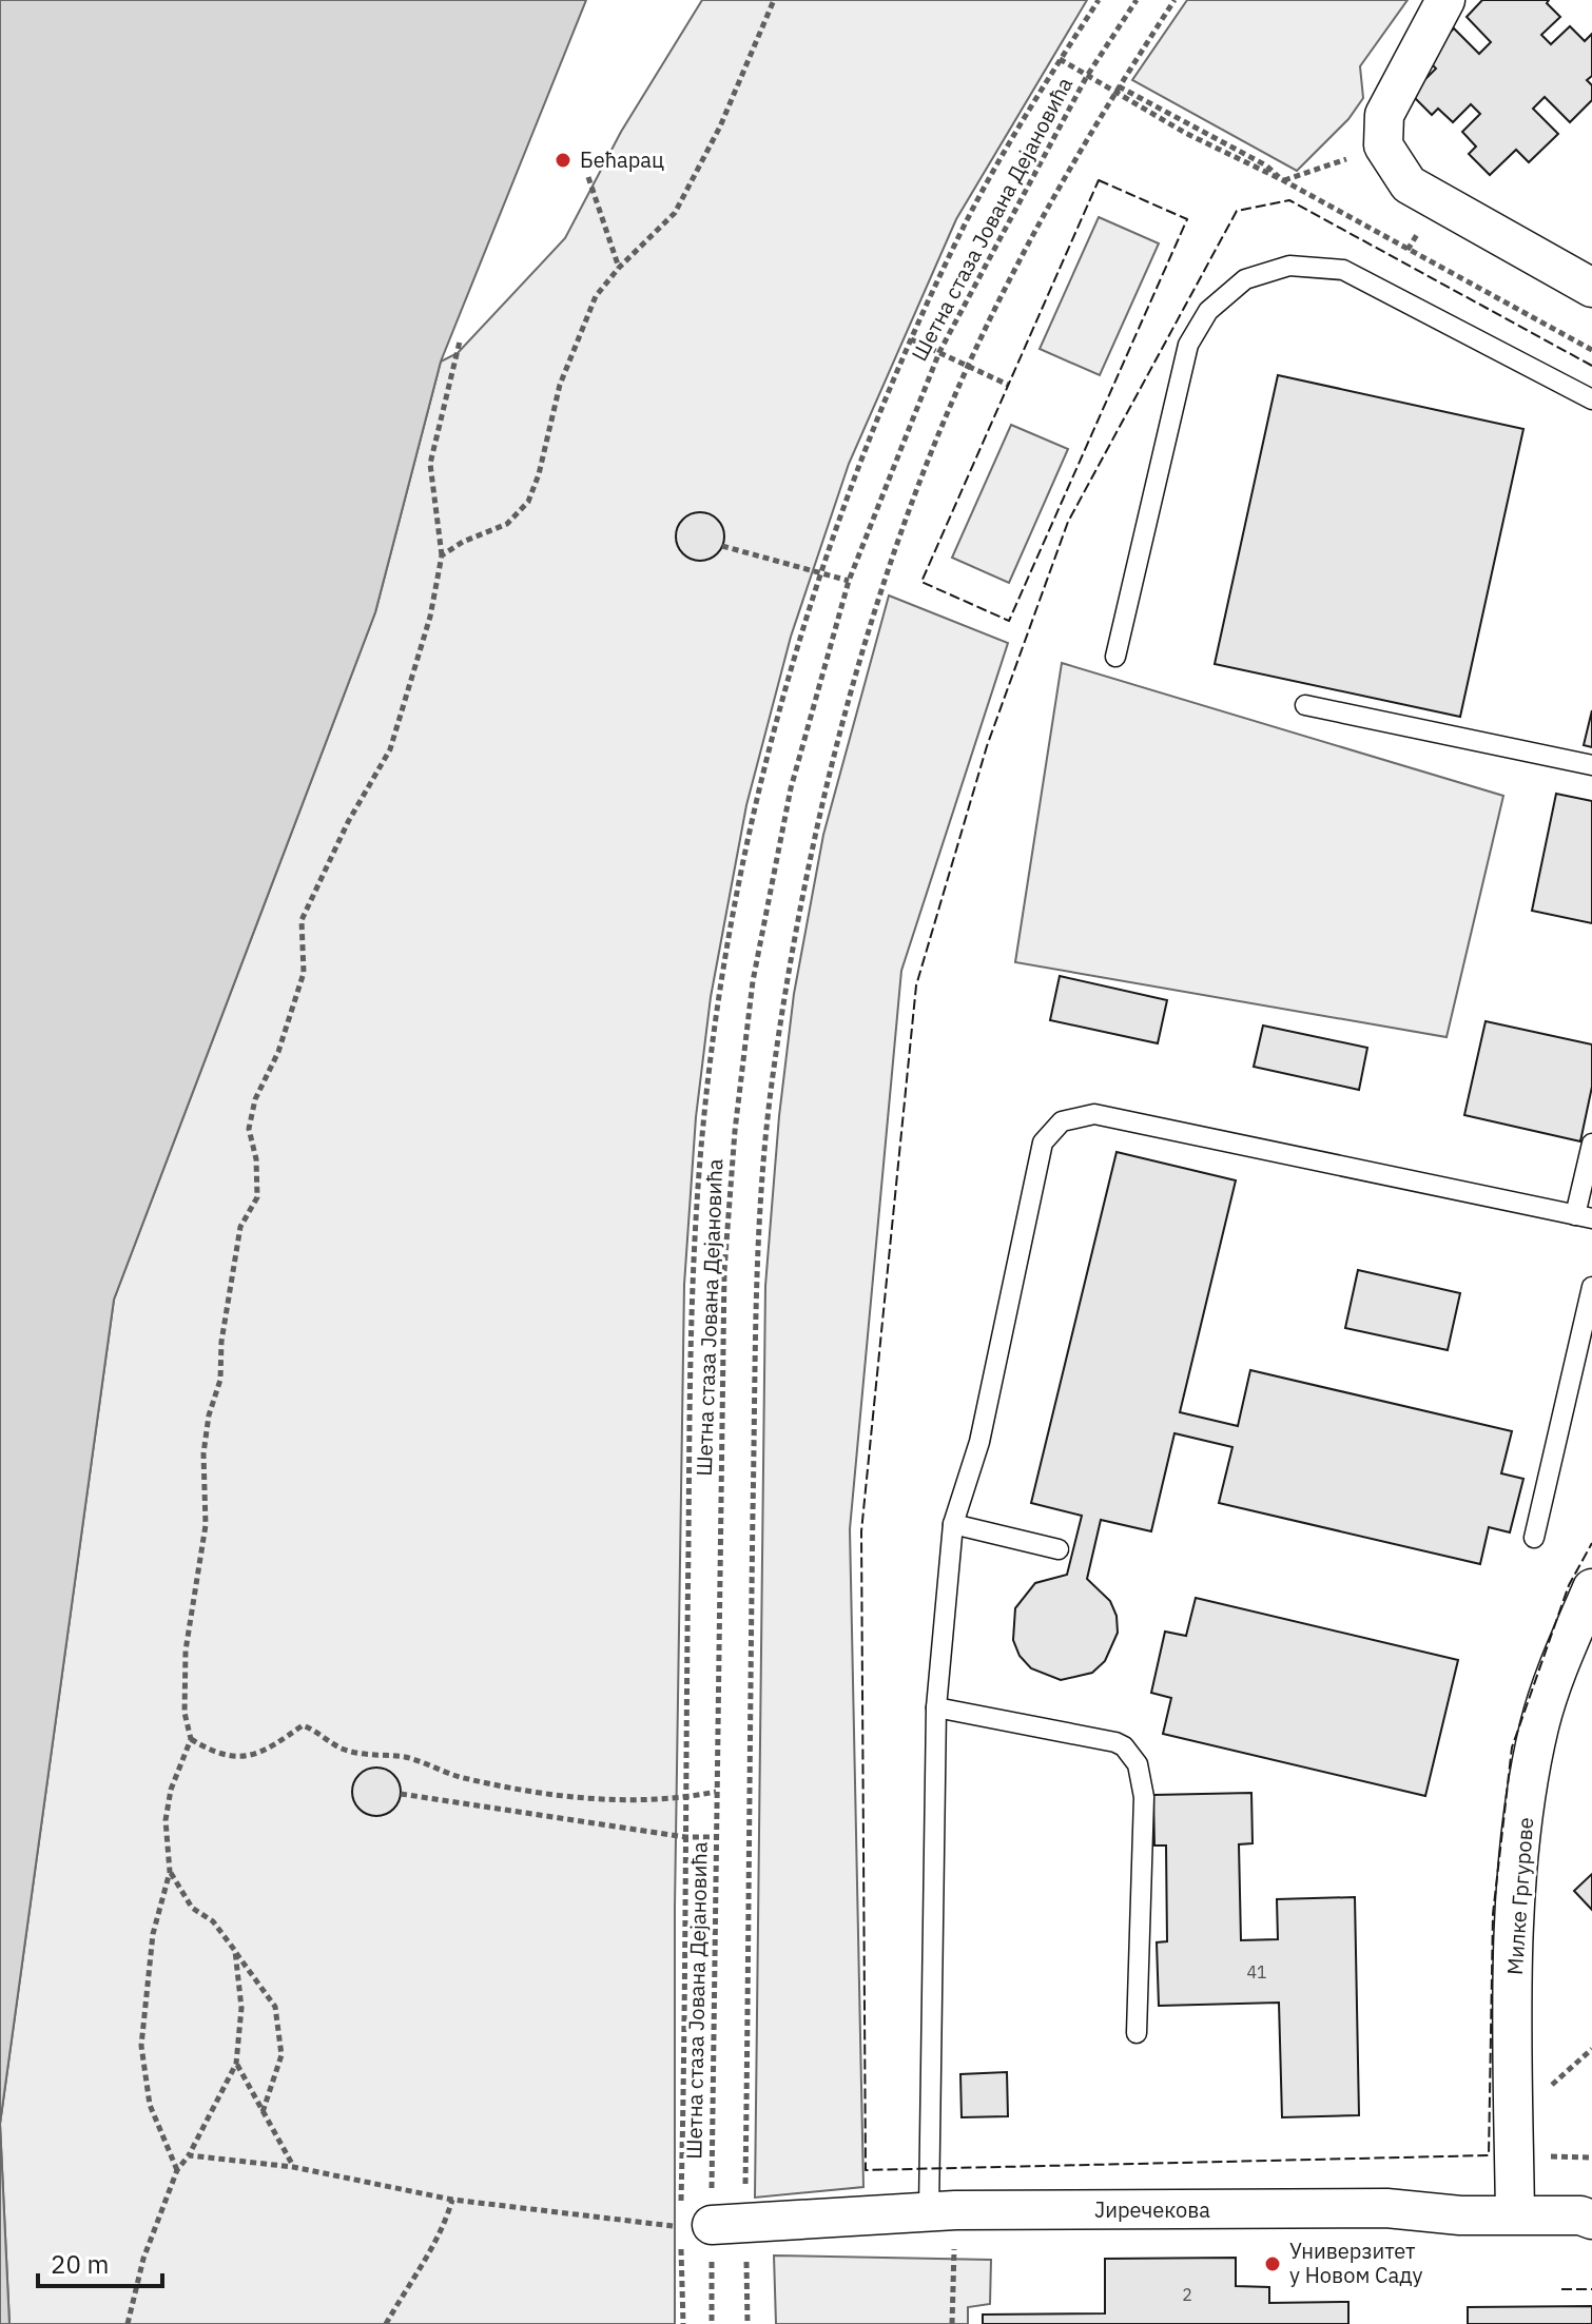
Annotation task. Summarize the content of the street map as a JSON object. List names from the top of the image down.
{
  "streets": {
    "street": ["Милке Гргурове", "Јиречекова"],
    "path": ["Шетна стаза Јована Дејановића"]
  },
  "crossings": [
    ["Шетна стаза Јована Дејановића", "Јиречекова"],
    ["Милке Гргурове", "Јиречекова"]
  ],
  "places": ["Бећарац", "Универзитет у Новом Саду"],
  "house_numbers": ["41", "2"],
  "scale_bar": "20 m"
}
